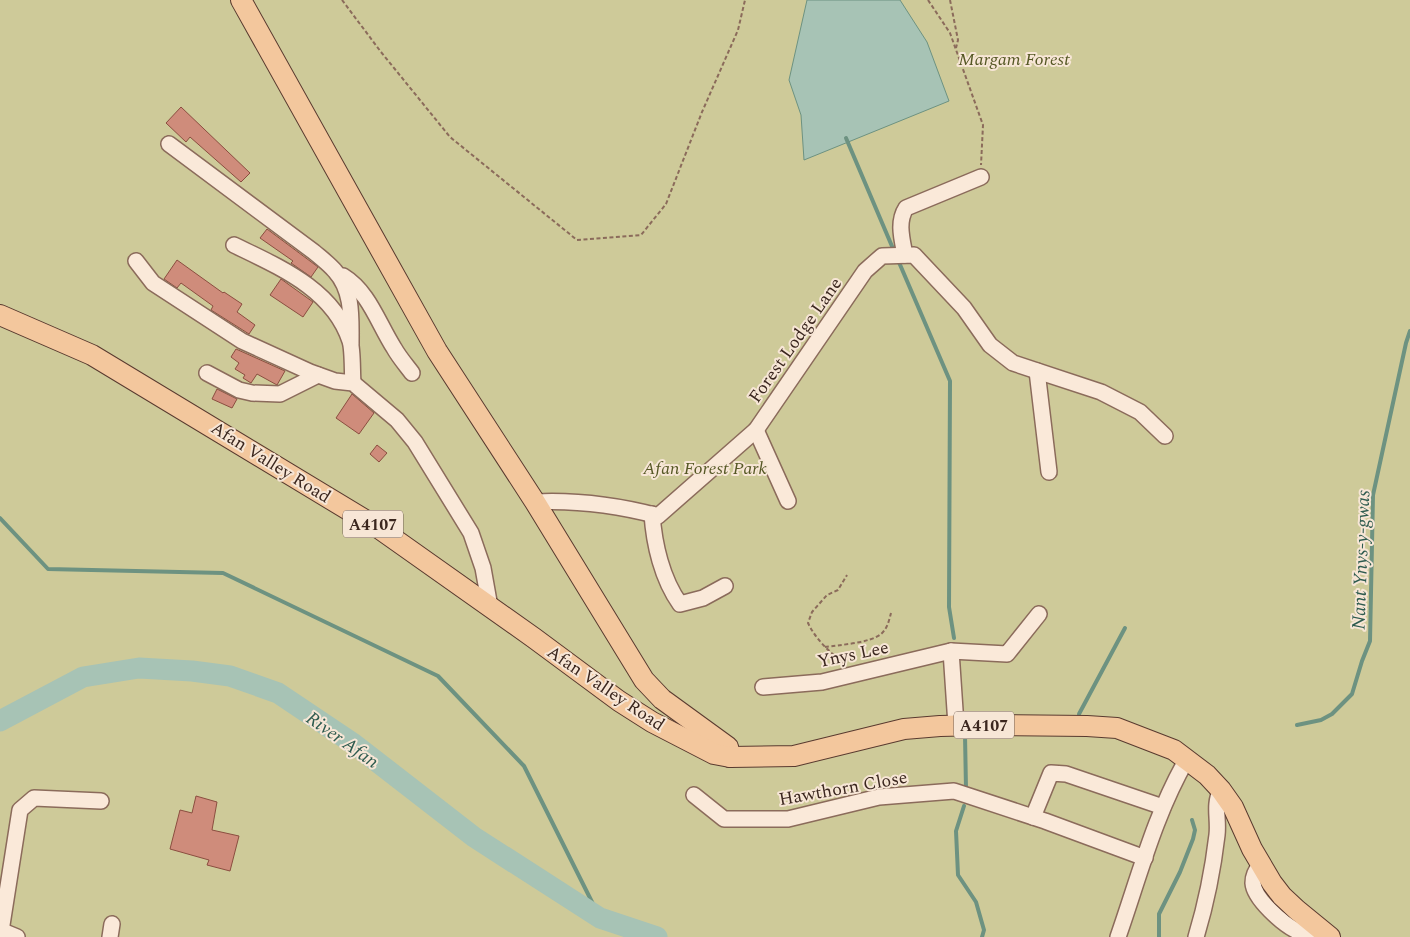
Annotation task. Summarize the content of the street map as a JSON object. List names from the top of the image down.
{
  "streets": {
    "main road": ["Afan Valley Road", "A4107"],
    "street": ["Forest Lodge Lane", "Ynys Lee", "Hawthorn Close"]
  },
  "crossings": [
    ["Afan Valley Road", "A4107"]
  ],
  "water": ["Nant Ynys-y-gwas", "River Afan"],
  "parks": ["Margam Forest", "Afan Forest Park"]
}
